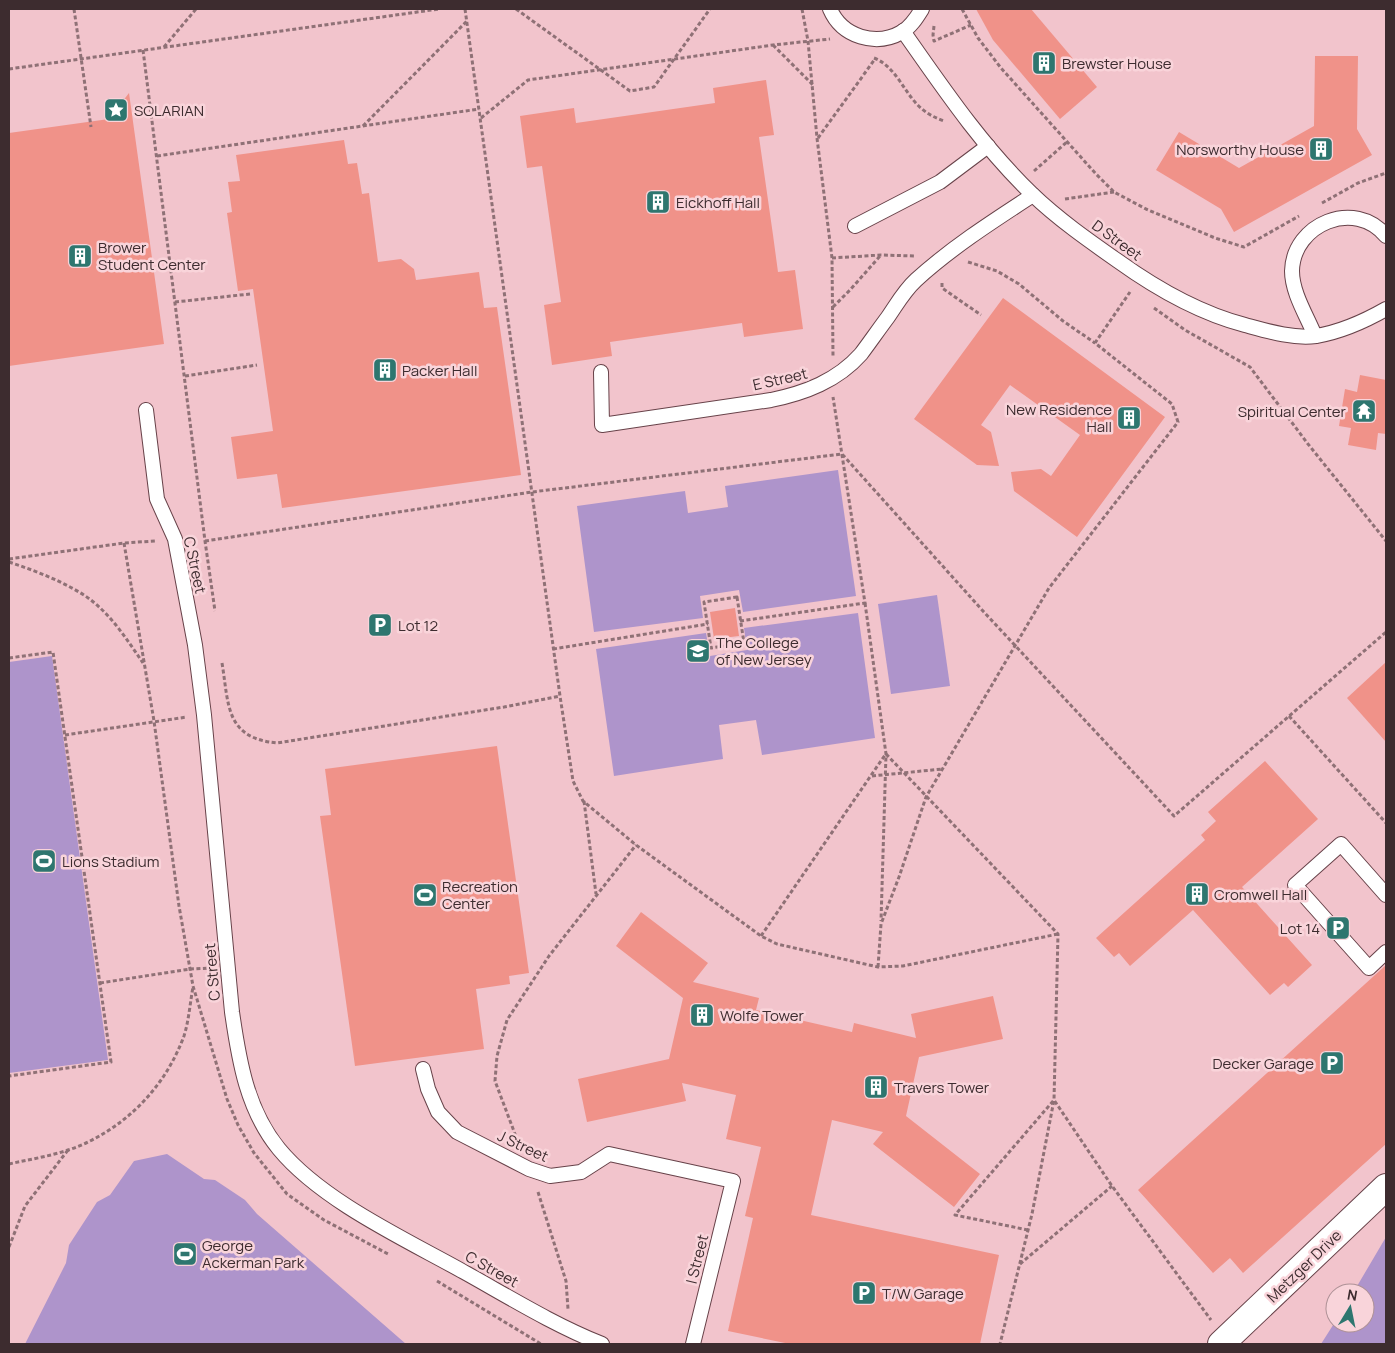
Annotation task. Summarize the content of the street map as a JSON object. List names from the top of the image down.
{
  "streets": {
    "street": ["Metzger Drive"],
    "lane": [
      "D Street",
      "E Street",
      "C Street",
      "J Street",
      "I Street"
    ]
  },
  "crossings": [
    ["D Street", "E Street"],
    ["J Street", "I Street"]
  ],
  "places": {
    "building": [
      "Brewster House",
      "Norsworthy House",
      "Eickhoff Hall",
      "Brower Student Center",
      "Packer Hall",
      "New Residence Hall",
      "Cromwell Hall",
      "Wolfe Tower",
      "Travers Tower"
    ],
    "place": ["SOLARIAN"],
    "temple": ["Spiritual Center"],
    "parking": [
      "Lot 12",
      "Lot 14",
      "Decker Garage",
      "T/W Garage"
    ],
    "school or university": ["The College of New Jersey"],
    "sports": ["Lions Stadium", "Recreation Center", "George Ackerman Park"]
  },
  "north": "top"
}
